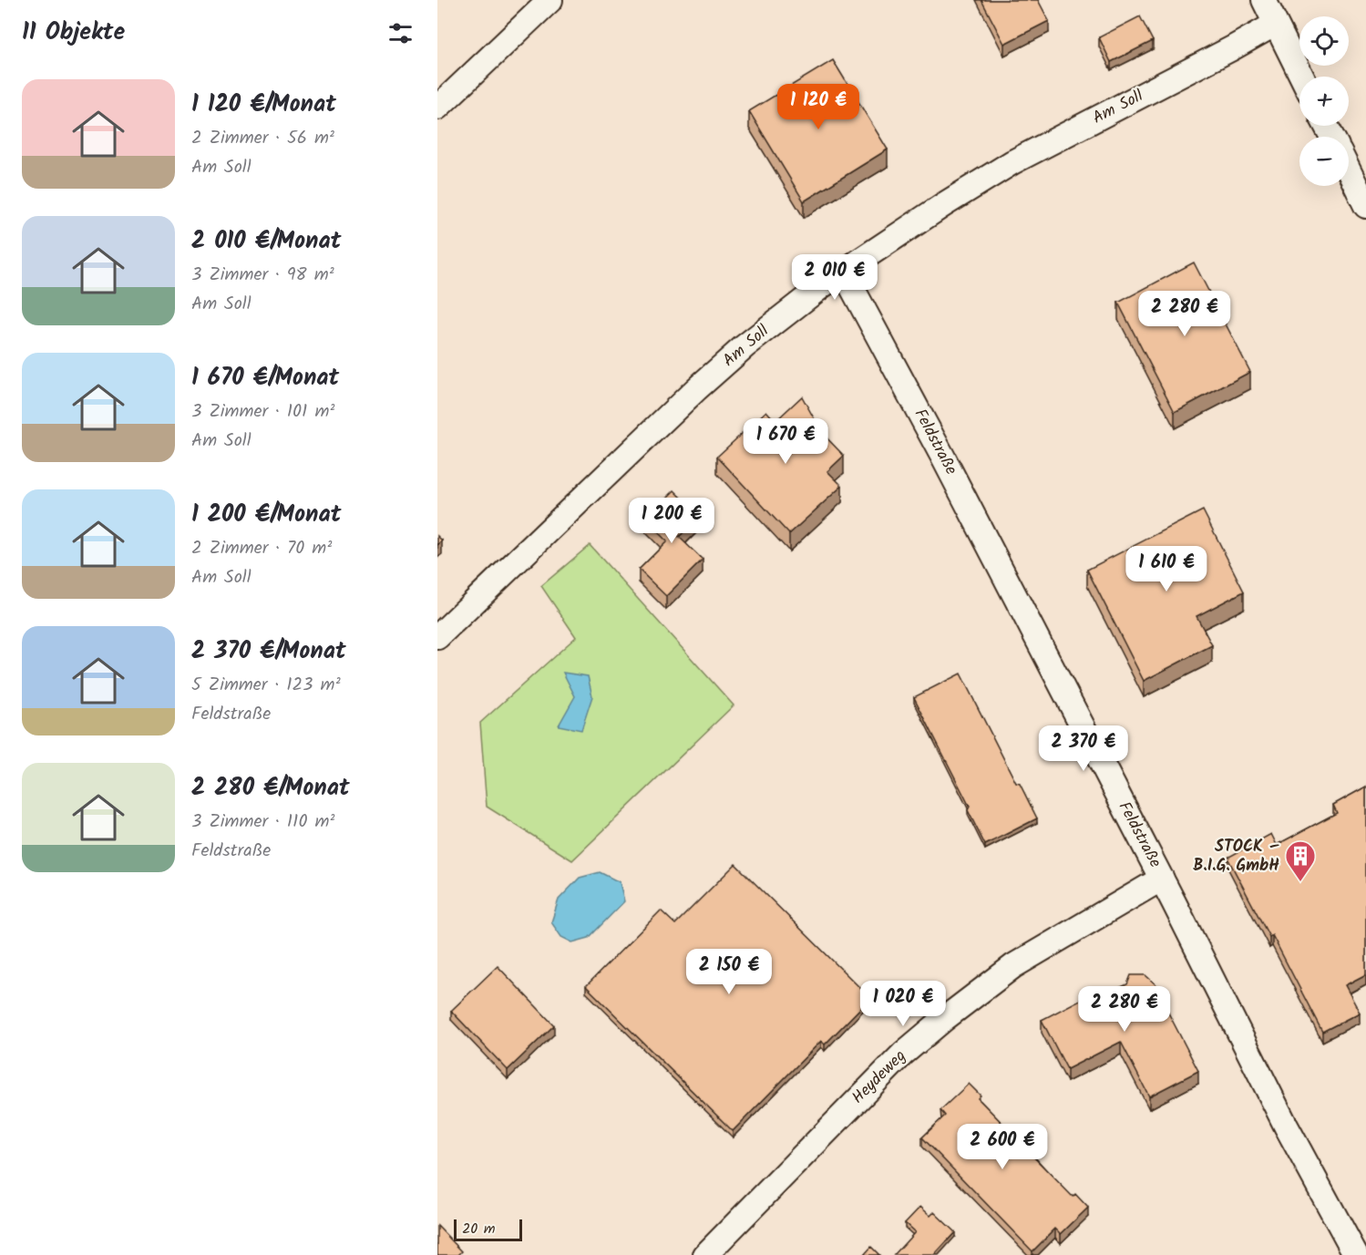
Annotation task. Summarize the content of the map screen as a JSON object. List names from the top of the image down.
{
  "streets": {
    "street": ["Am Soll", "Feldstraße", "Heydeweg"]
  },
  "crossings": [
    ["Am Soll", "Feldstraße"],
    ["Feldstraße", "Heydeweg"]
  ],
  "places": {
    "building": ["STOCK – B.I.G. GmbH"]
  },
  "scale_bar": "20 m",
  "page": {
    "heading": "11 Objekte",
    "map_buttons": ["+", "−"],
    "list": [
      {
        "name": "1 120 €/Monat",
        "note": "2 Zimmer · 56 m² · Am Soll"
      },
      {
        "name": "2 010 €/Monat",
        "note": "3 Zimmer · 98 m² · Am Soll"
      },
      {
        "name": "1 670 €/Monat",
        "note": "3 Zimmer · 101 m² · Am Soll"
      },
      {
        "name": "1 200 €/Monat",
        "note": "2 Zimmer · 70 m² · Am Soll"
      },
      {
        "name": "2 370 €/Monat",
        "note": "5 Zimmer · 123 m² · Feldstraße"
      },
      {
        "name": "2 280 €/Monat",
        "note": "3 Zimmer · 110 m² · Feldstraße"
      }
    ],
    "price": [
      "1 120 €",
      "2 010 €",
      "2 280 €",
      "1 670 €",
      "1 200 €",
      "1 610 €",
      "2 370 €",
      "2 150 €",
      "1 020 €",
      "2 280 €",
      "2 600 €"
    ],
    "scale": "20 m"
  }
}
